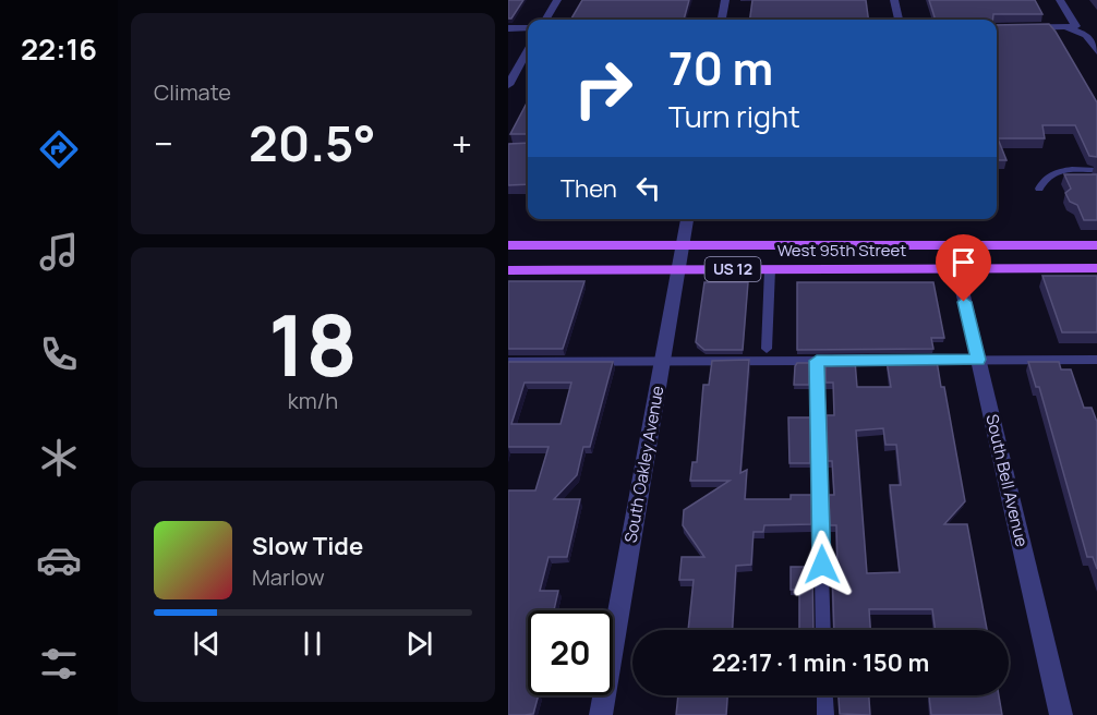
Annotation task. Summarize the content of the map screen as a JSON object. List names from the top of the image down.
{
  "streets": {
    "main road": ["West 95th Street", "US 12"],
    "street": ["South Oakley Avenue", "South Bell Avenue"]
  },
  "crossings": [
    ["West 95th Street", "South Oakley Avenue"],
    ["West 95th Street", "South Bell Avenue"]
  ],
  "page": {
    "tabs": "22:16",
    "tile": [
      "Climate",
      ["18", "km/h"]
    ],
    "turn": ["70 m", "Turn right"],
    "heat": ["−", "20.5°", "+"],
    "then": "Then",
    "song": ["Slow Tide", "Marlow"],
    "limit": "20",
    "trip": "22:17 · 1 min · 150 m"
  }
}
